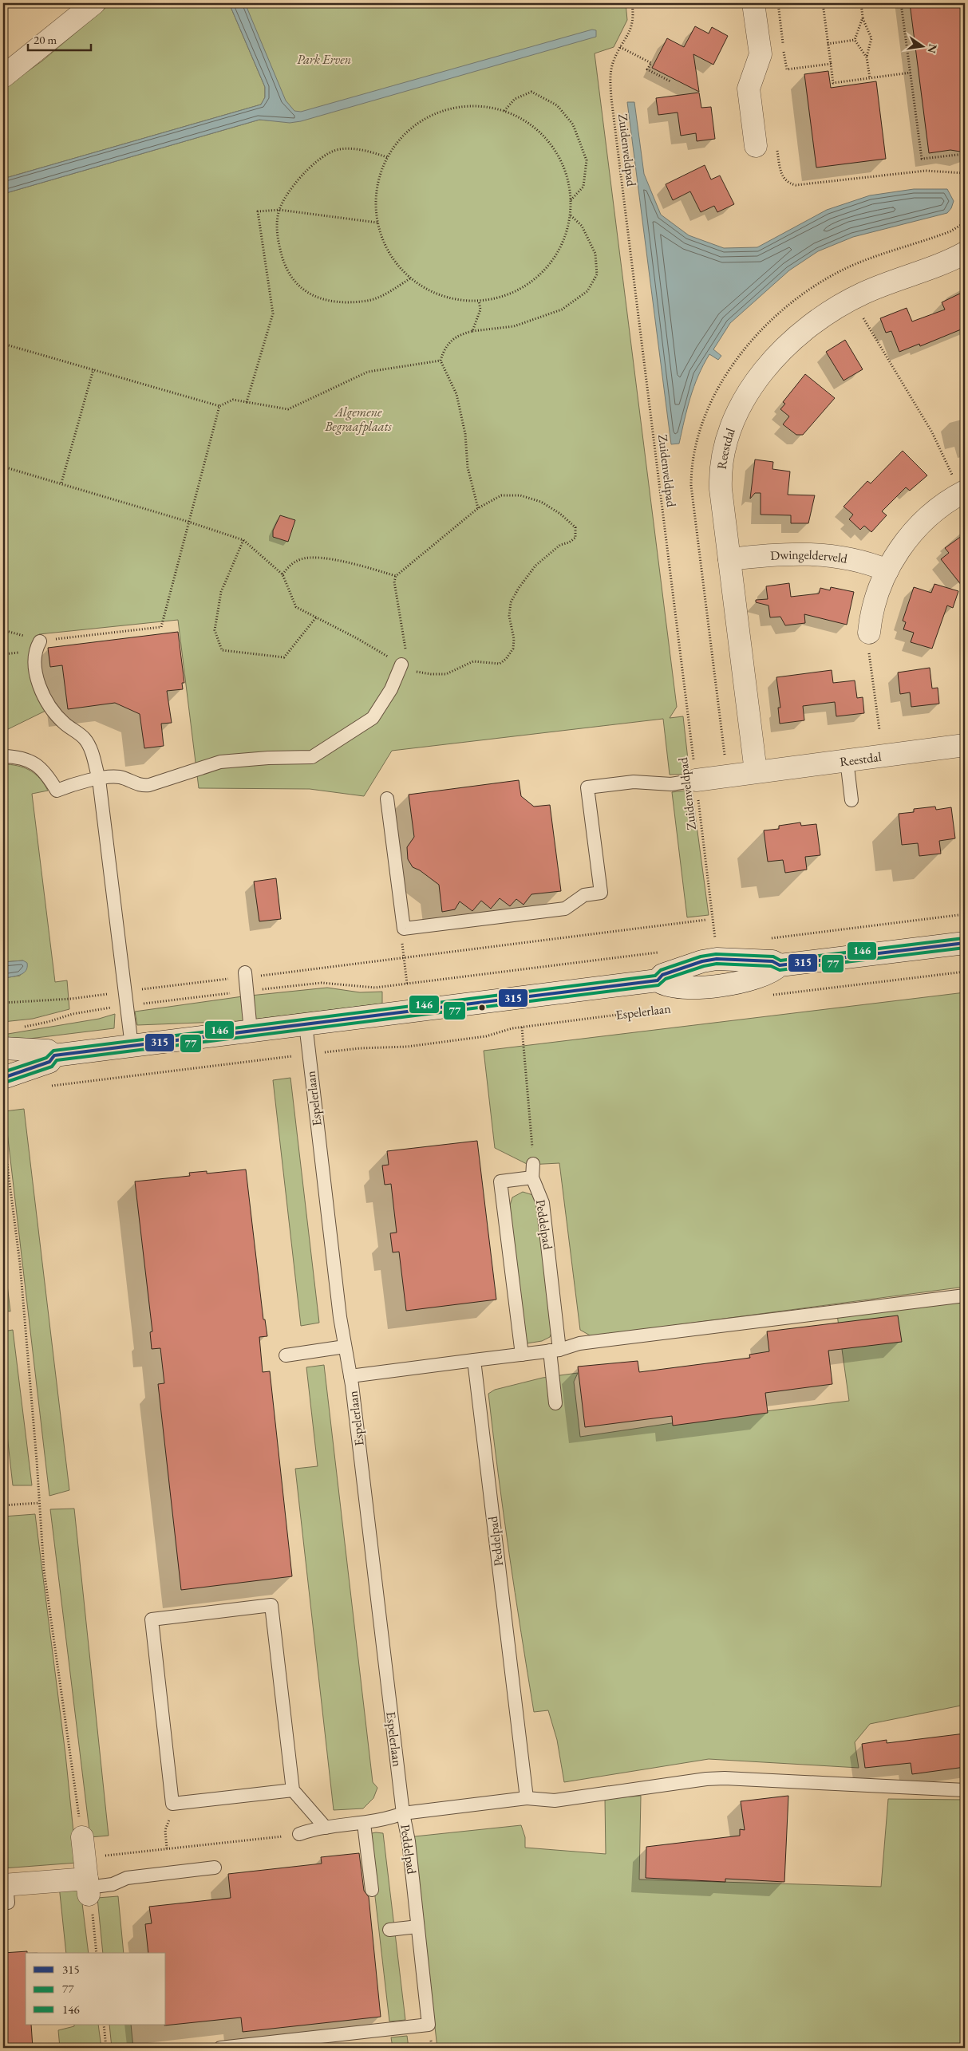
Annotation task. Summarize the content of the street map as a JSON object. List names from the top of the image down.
{
  "streets": {
    "street": ["Reestdal", "Dwingelderveld", "Espelerlaan"],
    "lane": ["Peddelpad"],
    "path": ["Zuidenveldpad"]
  },
  "crossings": [
    ["Zuidenveldpad", "Reestdal"],
    ["Reestdal", "Dwingelderveld"],
    ["Espelerlaan", "Peddelpad"]
  ],
  "parks": ["Park Erven", "Algemene Begraafplaats"],
  "lines": ["transit line 146", "transit line 315", "transit line 77"],
  "legend": ["315", "77", "146"],
  "scale_bar": "20 m",
  "north": "right"
}
